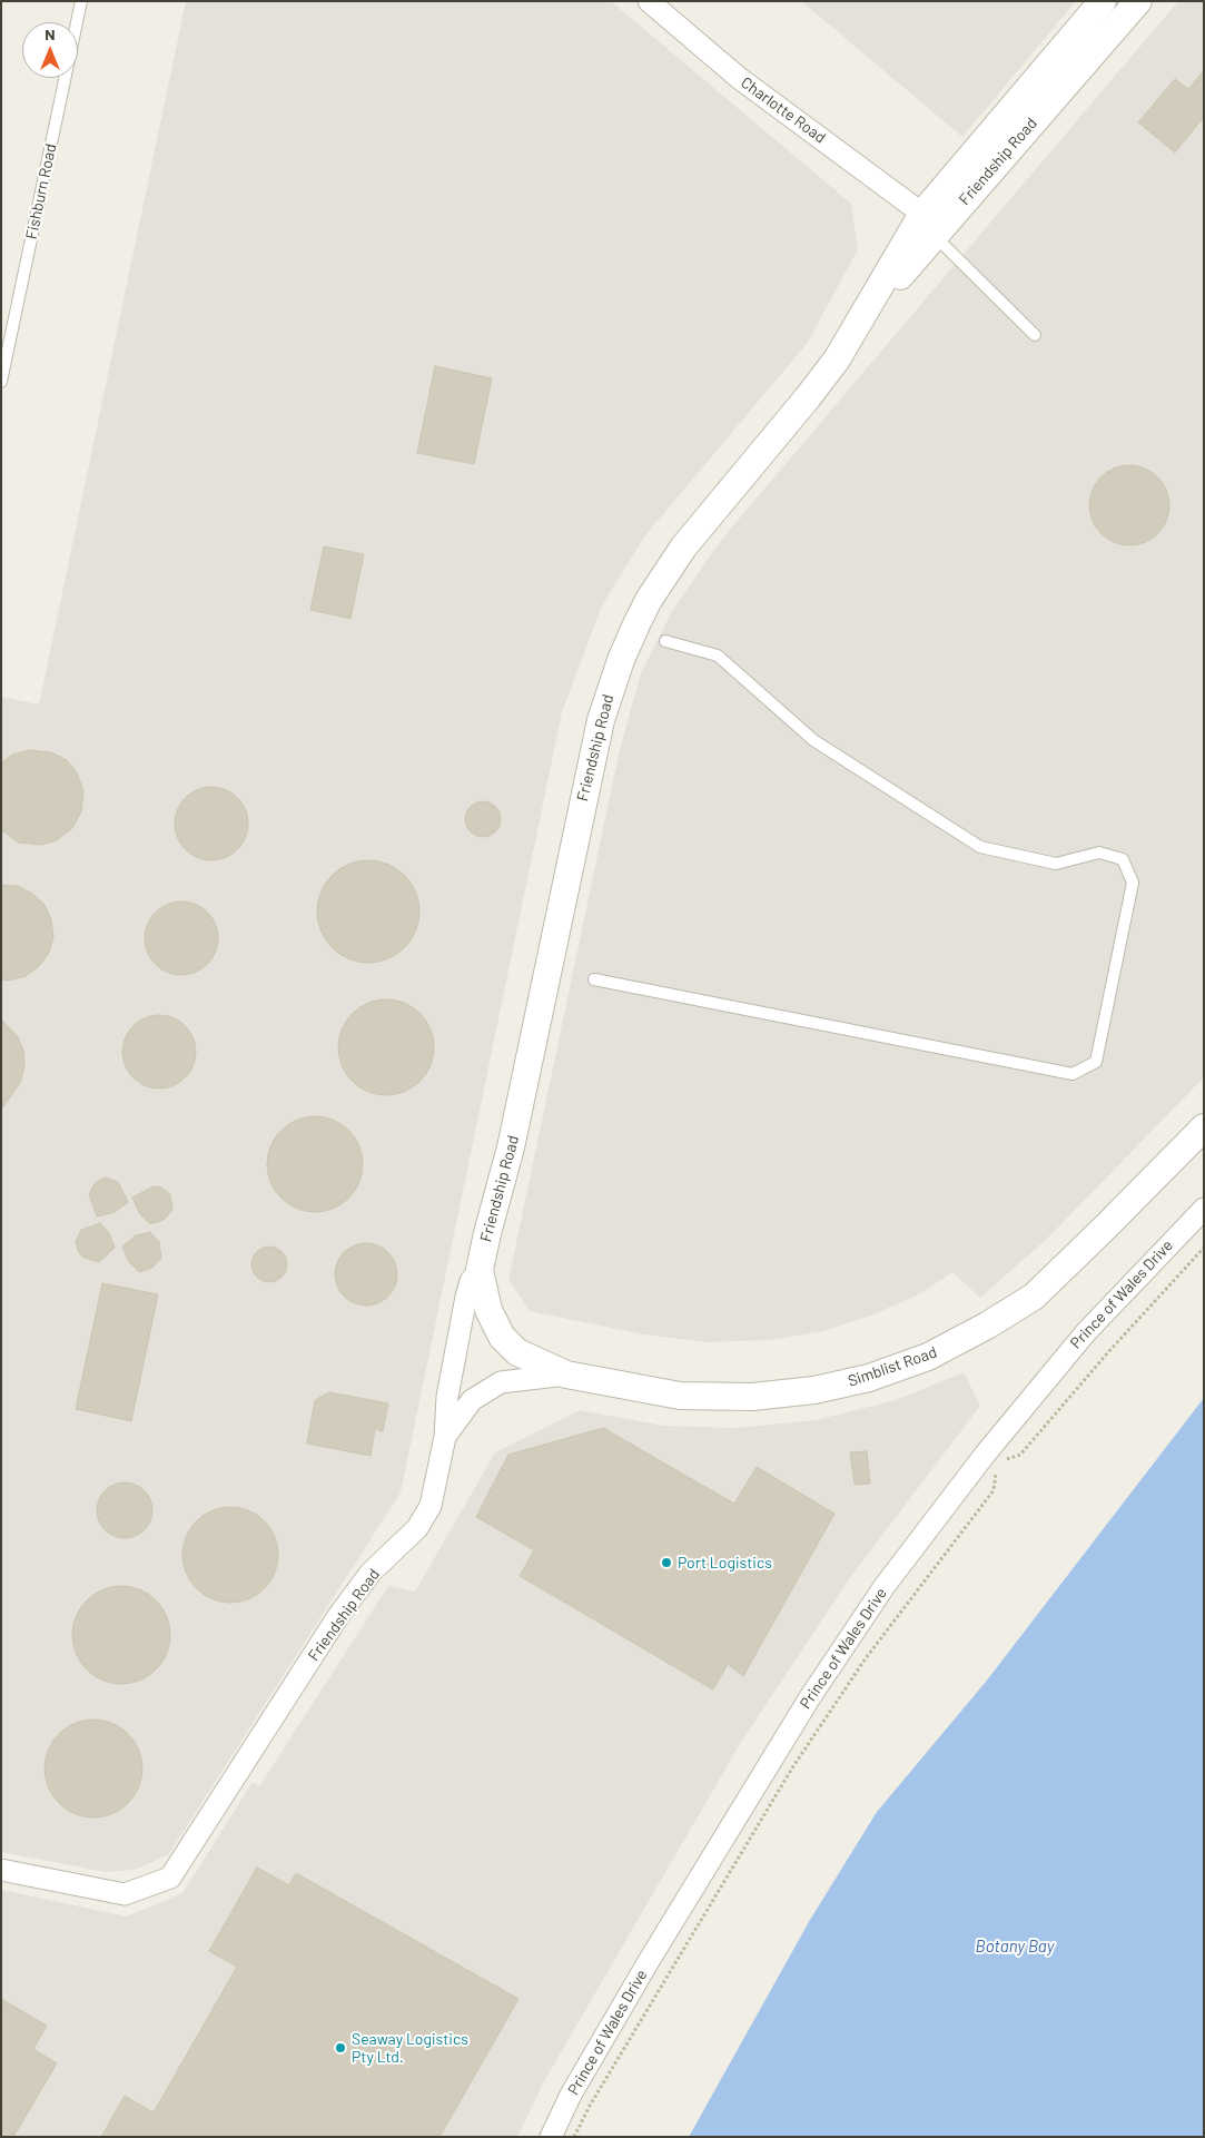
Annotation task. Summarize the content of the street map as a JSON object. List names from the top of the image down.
{
  "streets": {
    "street": [
      "Charlotte Road",
      "Friendship Road",
      "Prince of Wales Drive",
      "Simblist Road"
    ],
    "lane": ["Fishburn Road"]
  },
  "crossings": [
    ["Charlotte Road", "Friendship Road"],
    ["Friendship Road", "Simblist Road"]
  ],
  "water": ["Botany Bay"],
  "places": ["Port Logistics", "Seaway Logistics Pty Ltd."],
  "north": "top"
}
